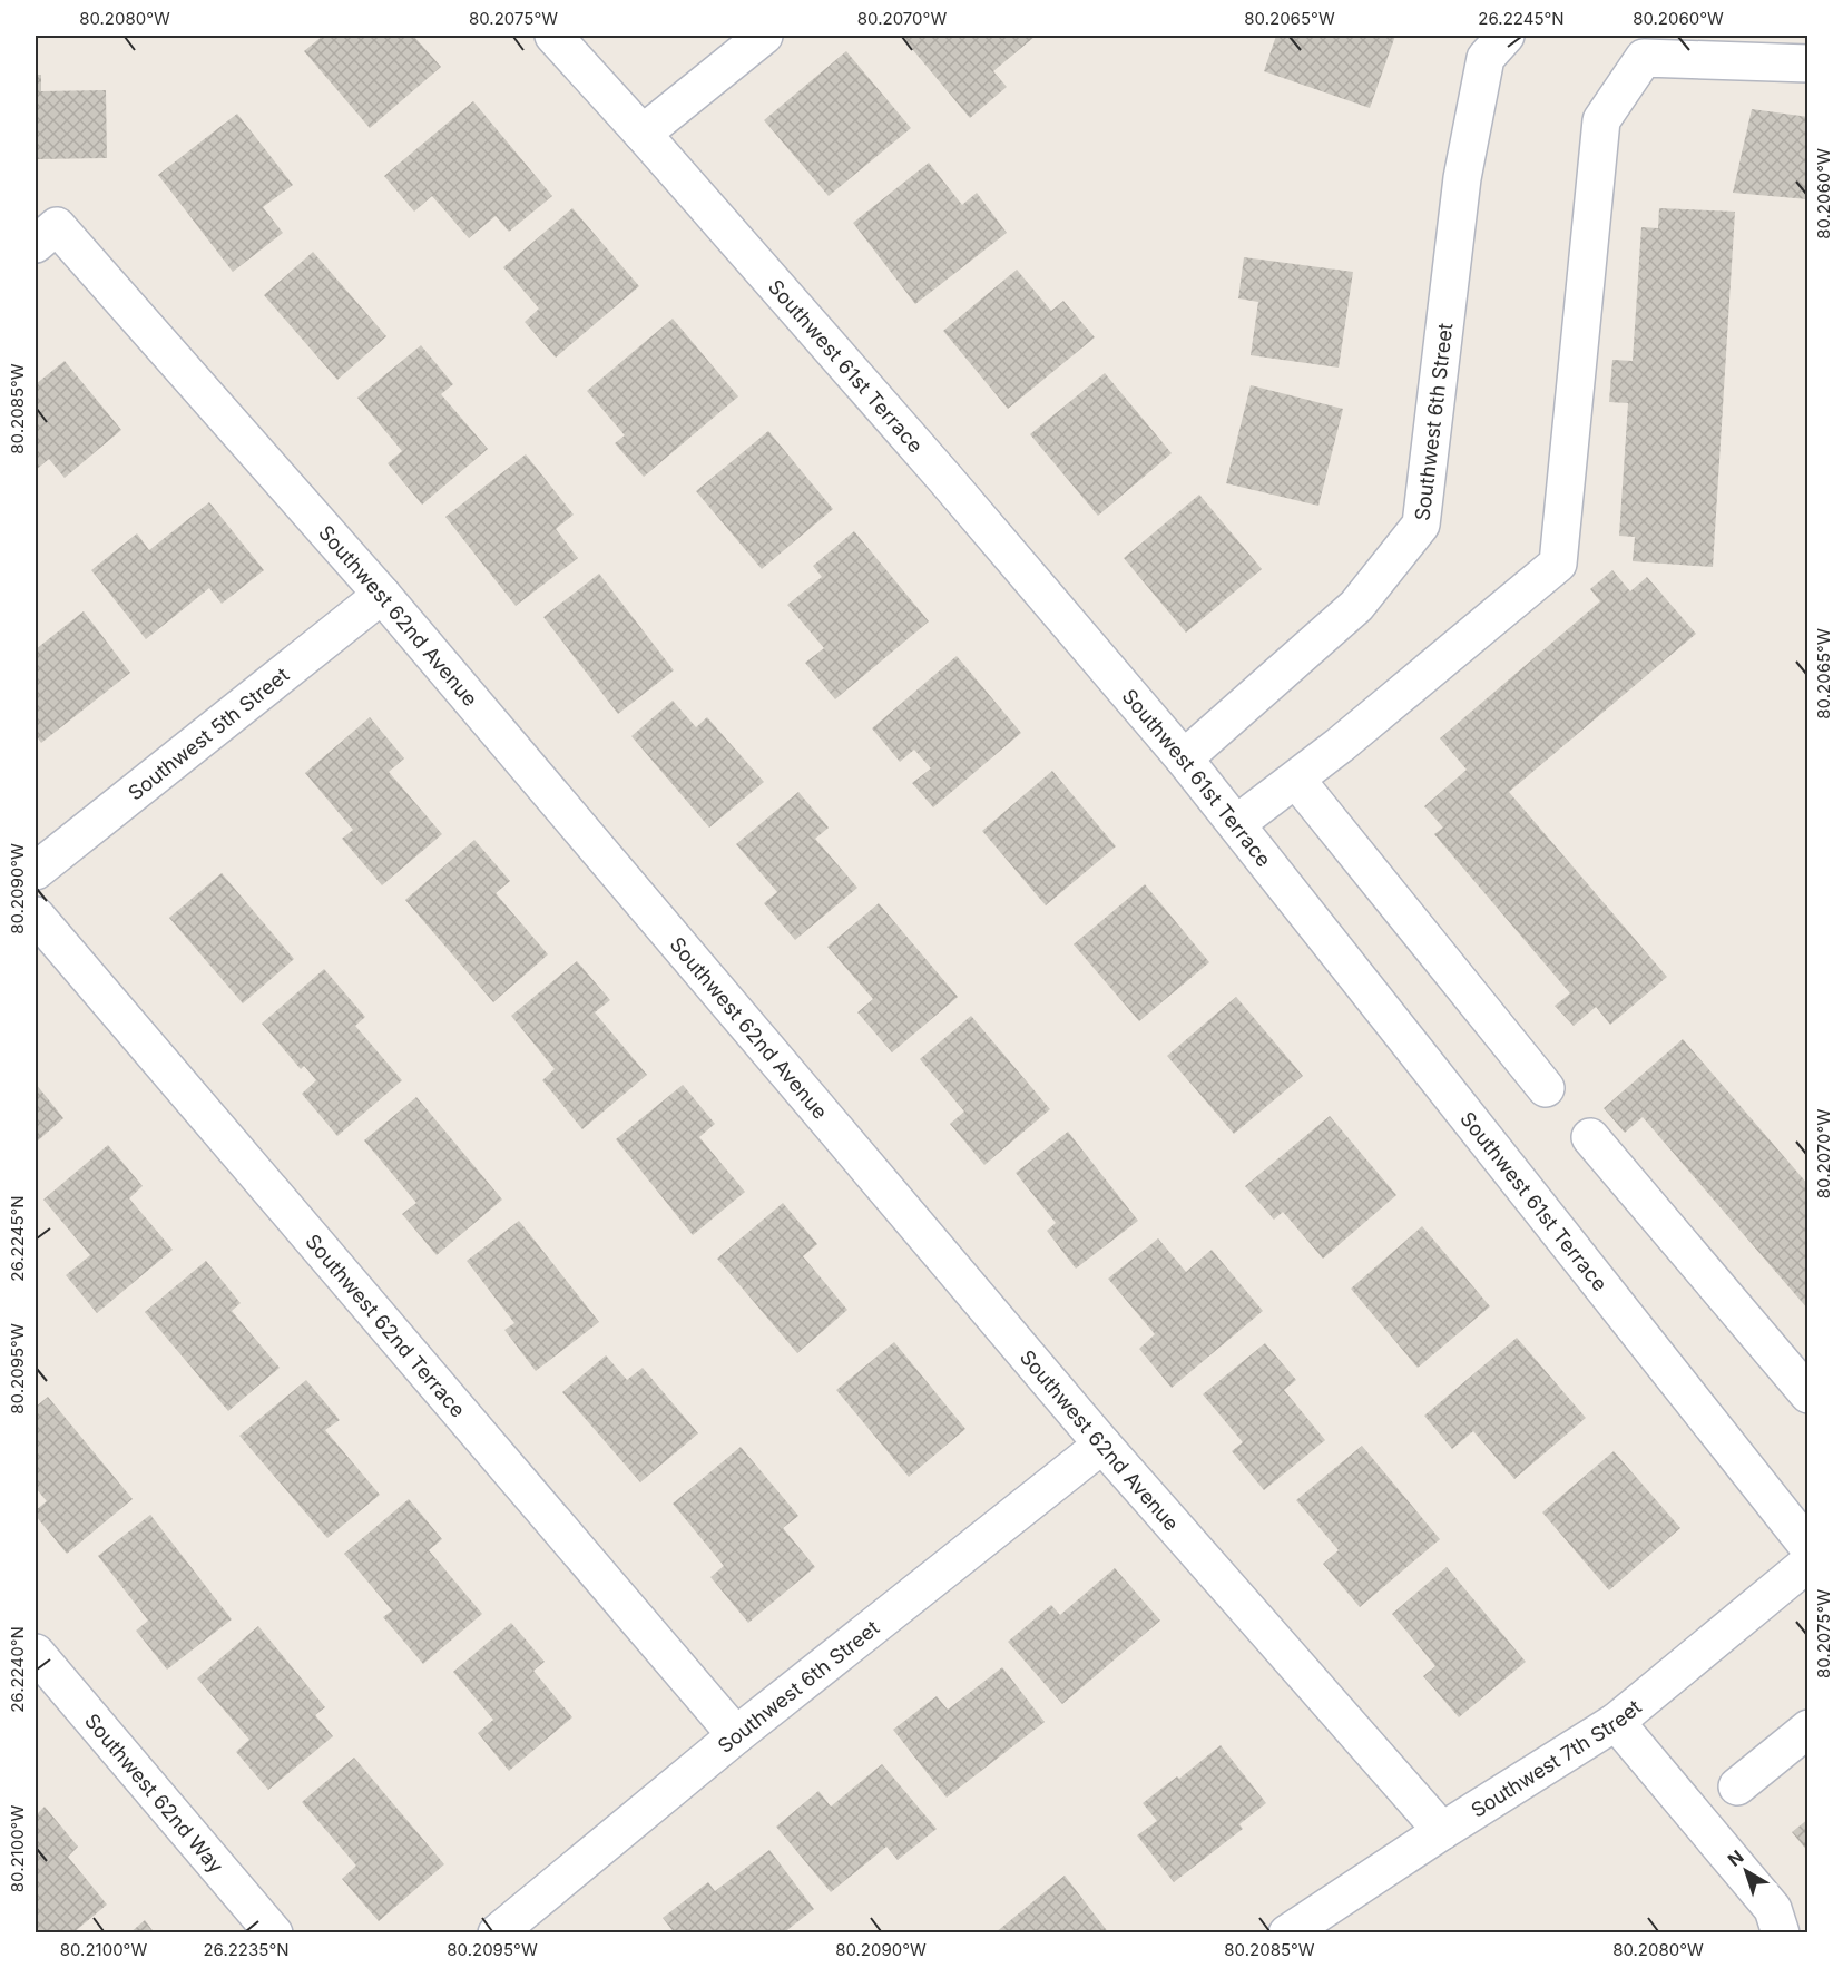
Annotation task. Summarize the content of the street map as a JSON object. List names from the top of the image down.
{
  "streets": {
    "street": [
      "Southwest 61st Terrace",
      "Southwest 6th Street",
      "Southwest 62nd Avenue",
      "Southwest 5th Street",
      "Southwest 62nd Terrace",
      "Southwest 7th Street",
      "Southwest 62nd Way"
    ]
  },
  "crossings": [
    ["Southwest 61st Terrace", "Southwest 6th Street"],
    ["Southwest 6th Street", "Southwest 62nd Avenue"],
    ["Southwest 6th Street", "Southwest 62nd Terrace"],
    ["Southwest 62nd Avenue", "Southwest 5th Street"],
    ["Southwest 62nd Avenue", "Southwest 7th Street"]
  ],
  "north": "top left",
  "coordinates": [
    "80.2080°W",
    "80.2075°W",
    "80.2070°W",
    "80.2065°W",
    "26.2245°N",
    "80.2060°W",
    "80.2085°W",
    "80.2090°W",
    "80.2095°W",
    "26.2240°N",
    "80.2100°W",
    "26.2235°N"
  ]
}
